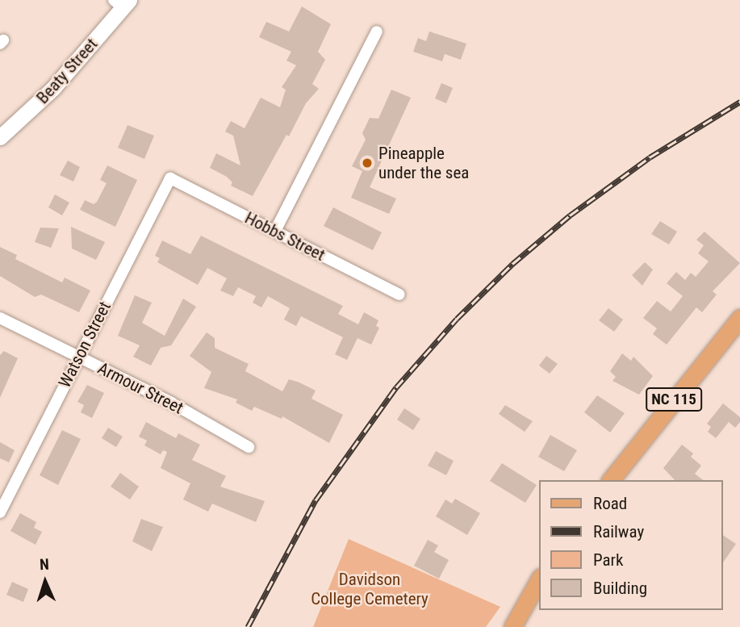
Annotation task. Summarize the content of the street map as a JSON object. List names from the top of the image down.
{
  "streets": {
    "main road": ["NC 115"],
    "street": [
      "Beaty Street",
      "Hobbs Street",
      "Watson Street",
      "Armour Street"
    ]
  },
  "crossings": [
    ["Hobbs Street", "Watson Street"],
    ["Watson Street", "Armour Street"]
  ],
  "parks": ["Davidson College Cemetery"],
  "places": ["Pineapple under the sea"],
  "legend": [
    "Road",
    "Railway",
    "Park",
    "Building"
  ],
  "north": "top"
}
